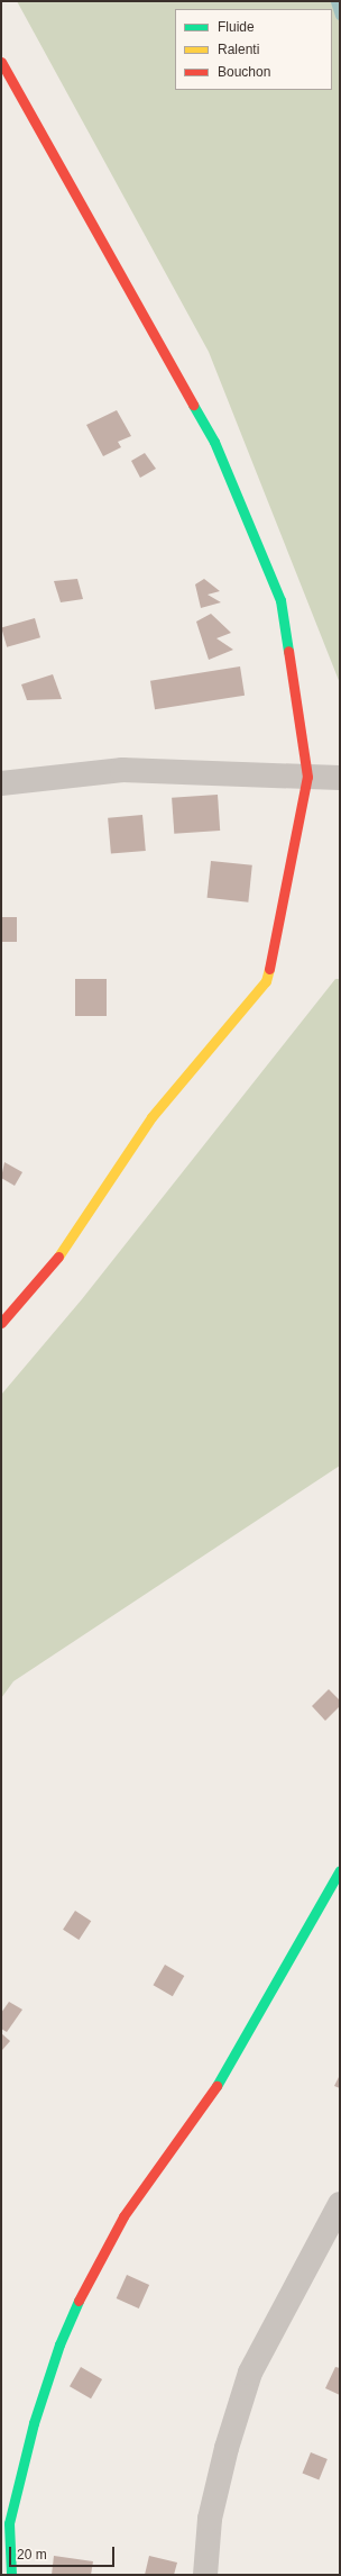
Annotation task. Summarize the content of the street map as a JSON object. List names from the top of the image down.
{
  "legend": ["Fluide", "Ralenti", "Bouchon"],
  "scale_bar": "20 m"
}
